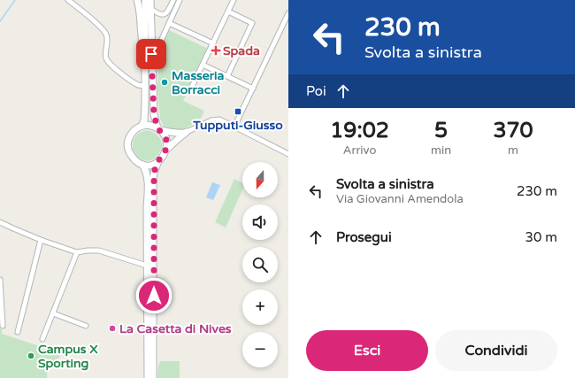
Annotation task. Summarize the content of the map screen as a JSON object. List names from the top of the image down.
{
  "places": {
    "health": ["Spada"],
    "other": ["Masseria Borracci", "La Casetta di Nives", "Campus X Sporting"],
    "transit": ["Tupputi-Giusso"]
  },
  "north": "bottom",
  "page": {
    "turn": ["230 m", "Svolta a sinistra"],
    "then": "Poi",
    "eta": [
      "19:02",
      "Arrivo",
      "5",
      "min",
      "370",
      "m"
    ],
    "map_buttons": ["+", "−"],
    "list": [
      {
        "name": "Svolta a sinistra",
        "note": "Via Giovanni Amendola",
        "value": "230 m"
      },
      {
        "name": "Prosegui",
        "value": "30 m"
      }
    ],
    "buttons": ["Esci", "Condividi"]
  }
}
